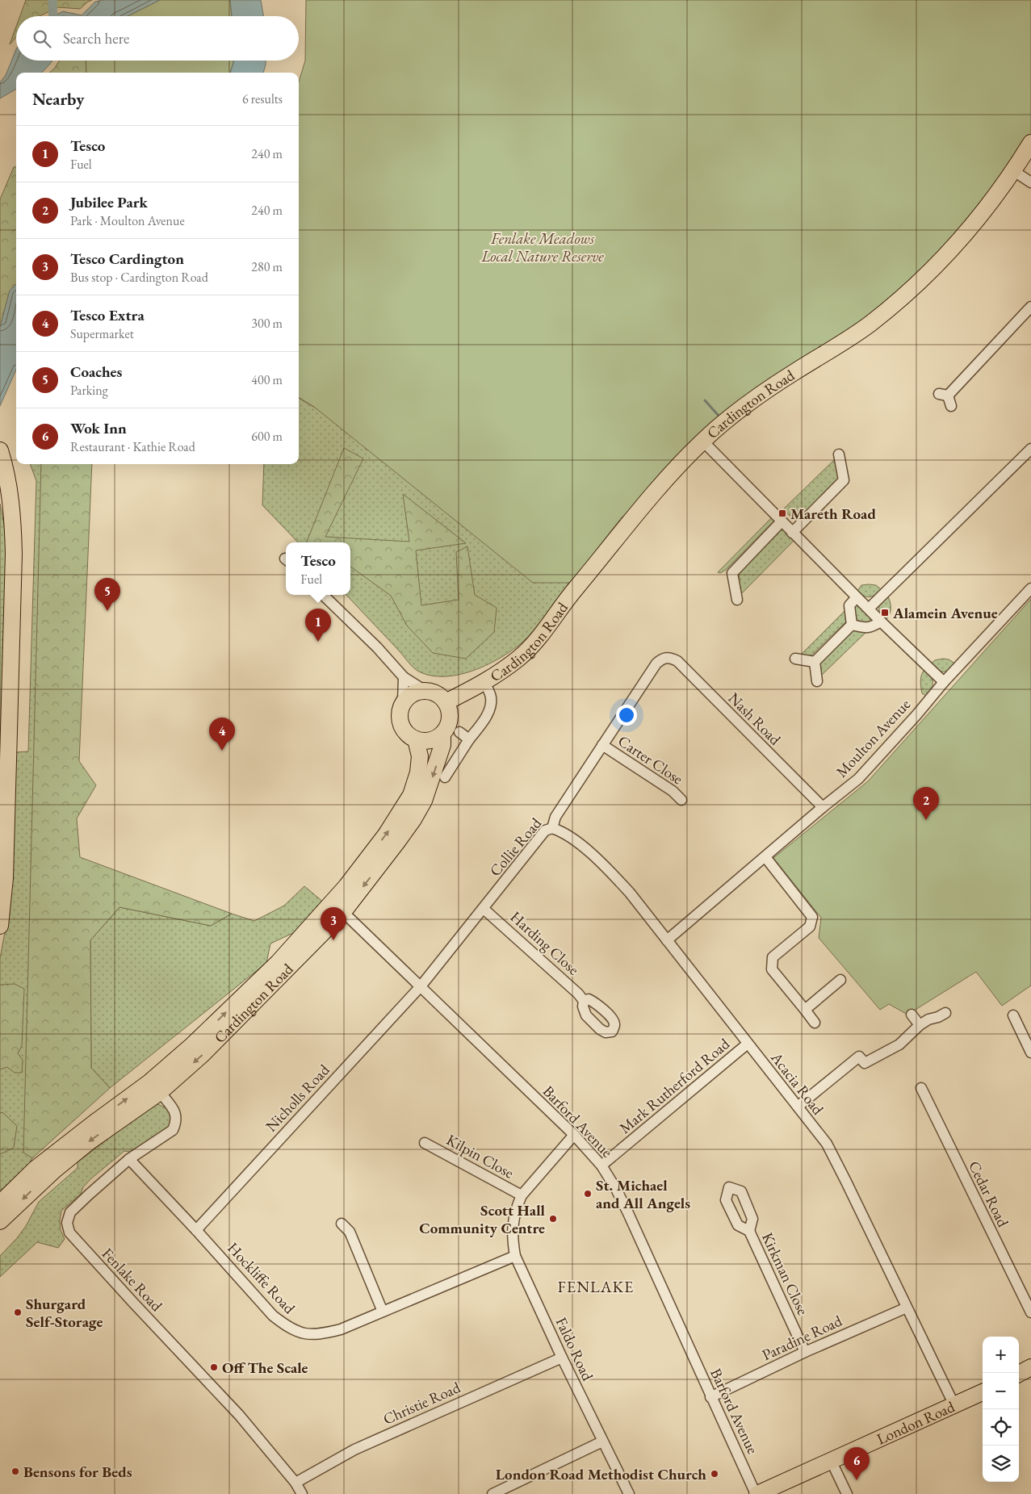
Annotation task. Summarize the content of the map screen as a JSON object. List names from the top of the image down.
{
  "streets": {
    "main road": ["Cardington Road", "London Road"],
    "street": [
      "Nash Road",
      "Moulton Avenue",
      "Carter Close",
      "Collie Road",
      "Harding Close",
      "Acacia Road",
      "Mark Rutherford Road",
      "Nicholls Road",
      "Barford Avenue",
      "Kilpin Close",
      "Cedar Road",
      "Kirkman Close",
      "Hockliffe Road",
      "Fenlake Road",
      "Paradine Road",
      "Faldo Road",
      "Christie Road"
    ]
  },
  "crossings": [
    ["Cardington Road", "Barford Avenue"],
    ["Cardington Road", "Fenlake Road"],
    ["Nash Road", "Moulton Avenue"],
    ["Nash Road", "Collie Road"],
    ["Moulton Avenue", "Acacia Road"],
    ["Carter Close", "Collie Road"],
    ["Collie Road", "Harding Close"],
    ["Collie Road", "Acacia Road"],
    ["Collie Road", "Nicholls Road"],
    ["Collie Road", "Barford Avenue"],
    ["Acacia Road", "Mark Rutherford Road"],
    ["Acacia Road", "Paradine Road"],
    ["Acacia Road", "London Road"],
    ["Mark Rutherford Road", "Barford Avenue"],
    ["Nicholls Road", "Barford Avenue"],
    ["Nicholls Road", "Hockliffe Road"],
    ["Barford Avenue", "Paradine Road"],
    ["Barford Avenue", "Faldo Road"],
    ["Barford Avenue", "London Road"],
    ["Kilpin Close", "Faldo Road"],
    ["Kirkman Close", "Paradine Road"],
    ["Hockliffe Road", "Fenlake Road"],
    ["Hockliffe Road", "Faldo Road"],
    ["Fenlake Road", "Christie Road"],
    ["Faldo Road", "Christie Road"]
  ],
  "districts": ["FENLAKE"],
  "parks": ["Fenlake Meadows Local Nature Reserve"],
  "places": {
    "transit": ["Mareth Road", "Alamein Avenue"],
    "other": [
      "St. Michael and All Angels",
      "Scott Hall Community Centre",
      "Shurgard Self-Storage",
      "Off The Scale",
      "Bensons for Beds",
      "London Road Methodist Church"
    ]
  },
  "page": {
    "search": "Search here",
    "heading": ["Nearby", "6 results"],
    "list": [
      {
        "mark": "1",
        "name": "Tesco",
        "note": "Fuel",
        "value": "240 m"
      },
      {
        "mark": "2",
        "name": "Jubilee Park",
        "note": "Park · Moulton Avenue",
        "value": "240 m"
      },
      {
        "mark": "3",
        "name": "Tesco Cardington",
        "note": "Bus stop · Cardington Road",
        "value": "280 m"
      },
      {
        "mark": "4",
        "name": "Tesco Extra",
        "note": "Supermarket",
        "value": "300 m"
      },
      {
        "mark": "5",
        "name": "Coaches",
        "note": "Parking",
        "value": "400 m"
      },
      {
        "mark": "6",
        "name": "Wok Inn",
        "note": "Restaurant · Kathie Road",
        "value": "600 m"
      }
    ],
    "popup": ["Tesco", "Fuel"],
    "pins": [
      "5",
      "1",
      "4",
      "2",
      "3",
      "6"
    ],
    "map_buttons": ["+", "−"]
  }
}
